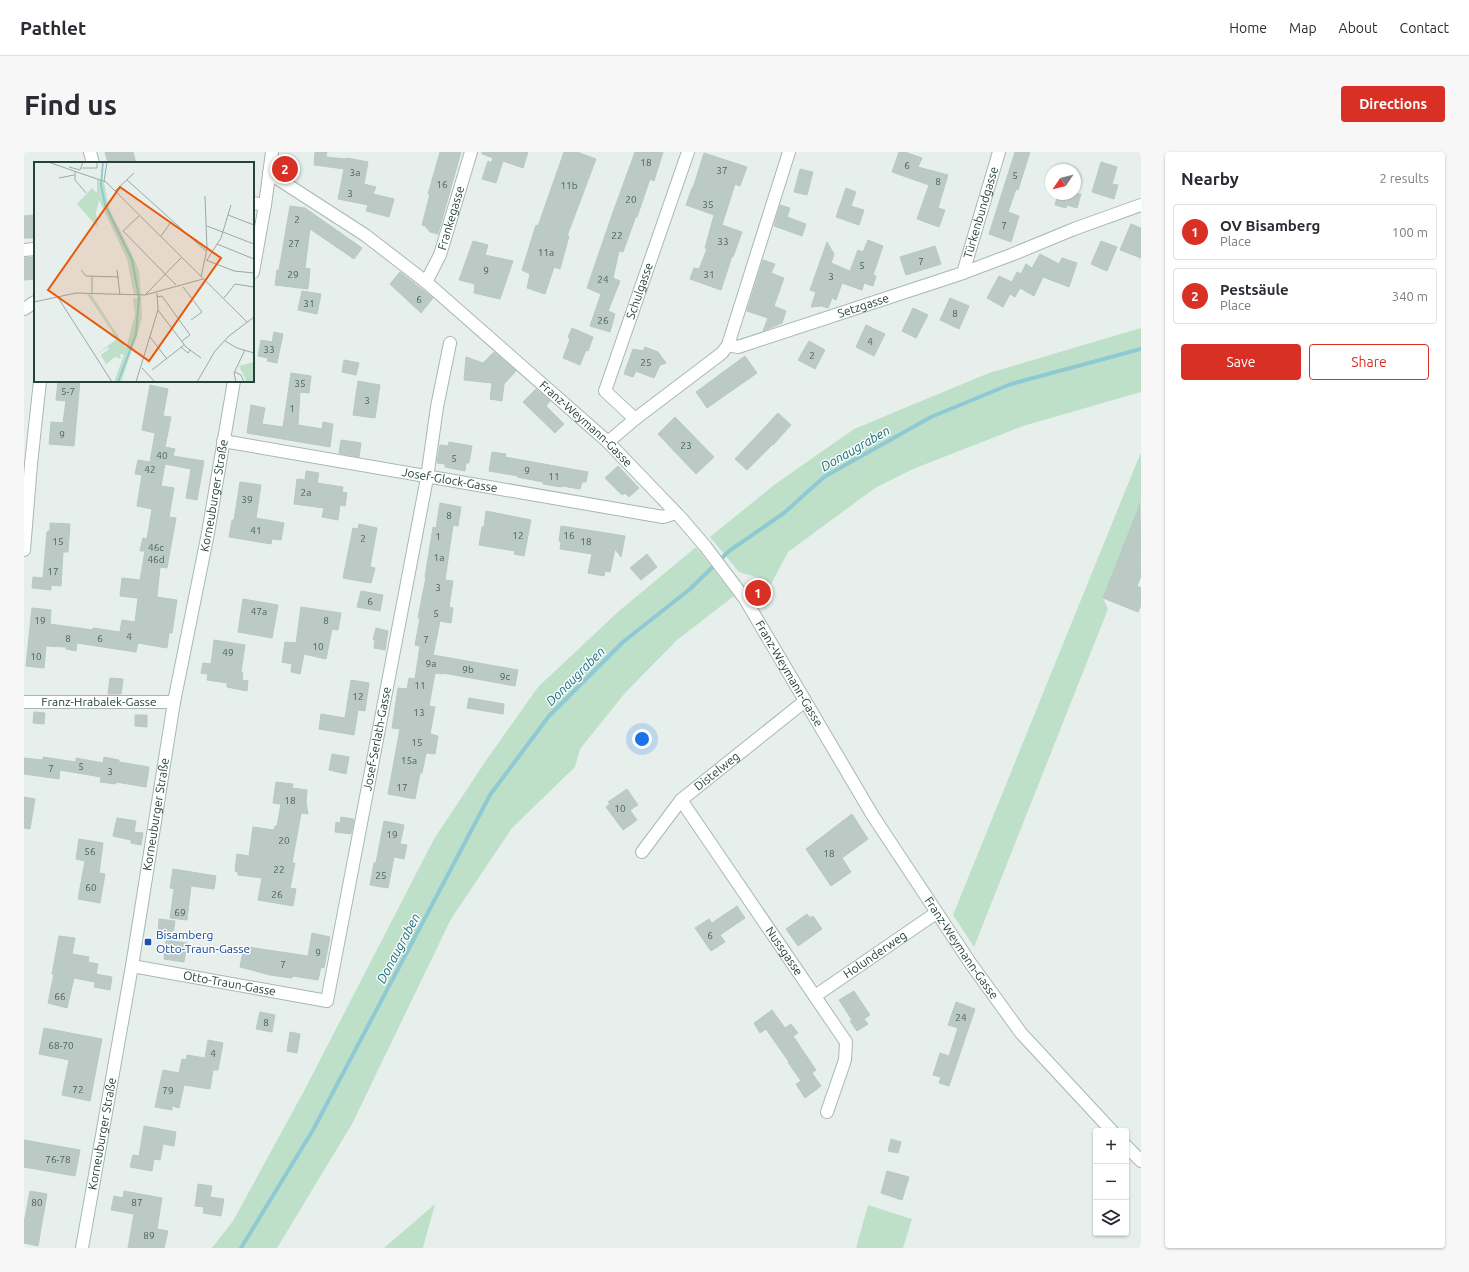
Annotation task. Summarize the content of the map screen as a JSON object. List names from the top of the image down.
{
  "streets": {
    "street": [
      "Türkenbundgasse",
      "Frankegasse",
      "Schulgasse",
      "Setzgasse",
      "Franz-Weymann-Gasse",
      "Josef-Glock-Gasse",
      "Korneuburger Straße",
      "Franz-Hrabalek-Gasse",
      "Josef-Serlath-Gasse",
      "Distelweg",
      "Nussgasse",
      "Holunderweg",
      "Otto-Traun-Gasse"
    ]
  },
  "crossings": [
    ["Türkenbundgasse", "Setzgasse"],
    ["Frankegasse", "Franz-Weymann-Gasse"],
    ["Franz-Weymann-Gasse", "Josef-Glock-Gasse"],
    ["Franz-Weymann-Gasse", "Distelweg"],
    ["Franz-Weymann-Gasse", "Holunderweg"],
    ["Josef-Glock-Gasse", "Korneuburger Straße"],
    ["Josef-Glock-Gasse", "Josef-Serlath-Gasse"],
    ["Korneuburger Straße", "Franz-Hrabalek-Gasse"],
    ["Korneuburger Straße", "Otto-Traun-Gasse"],
    ["Josef-Serlath-Gasse", "Otto-Traun-Gasse"],
    ["Distelweg", "Nussgasse"],
    ["Nussgasse", "Holunderweg"]
  ],
  "water": ["Donaugraben"],
  "places": {
    "transit": ["Bisamberg Otto-Traun-Gasse"]
  },
  "house_numbers": [
    "18",
    "6",
    "37",
    "3a",
    "5",
    "8",
    "16",
    "11b",
    "3",
    "20",
    "35",
    "2",
    "7",
    "22",
    "33",
    "27",
    "11a",
    "7",
    "5",
    "9",
    "29",
    "31",
    "3",
    "24",
    "6",
    "31",
    "8",
    "26",
    "4",
    "33",
    "2",
    "25",
    "35",
    "5-7",
    "3",
    "1",
    "9",
    "23",
    "40",
    "5",
    "42",
    "9",
    "11",
    "2a",
    "39",
    "8",
    "41",
    "12",
    "16",
    "1",
    "2",
    "15",
    "18",
    "46c",
    "1a",
    "46d",
    "17",
    "3",
    "6",
    "47a",
    "5",
    "19",
    "8",
    "4",
    "8",
    "6",
    "7",
    "10",
    "49",
    "10",
    "9a",
    "9b",
    "9c",
    "11",
    "12",
    "13",
    "15",
    "15a",
    "5",
    "7",
    "3",
    "17",
    "18",
    "10",
    "19",
    "20",
    "56",
    "18",
    "22",
    "25",
    "60",
    "26",
    "69",
    "6",
    "9",
    "7",
    "66",
    "24",
    "8",
    "68-70",
    "4",
    "72",
    "79",
    "76-78",
    "80",
    "87",
    "89"
  ],
  "north": "bottom left",
  "page": {
    "header": "Pathlet",
    "nav": [
      "Home",
      "Map",
      "About",
      "Contact"
    ],
    "buttons": [
      "Directions",
      ["Save", "Share"]
    ],
    "title": "Find us",
    "heading": ["Nearby", "2 results"],
    "pins": ["2", "1"],
    "list": [
      {
        "mark": "1",
        "name": "OV Bisamberg",
        "note": "Place",
        "value": "100 m"
      },
      {
        "mark": "2",
        "name": "Pestsäule",
        "note": "Place",
        "value": "340 m"
      }
    ],
    "map_buttons": ["+", "−"]
  }
}
